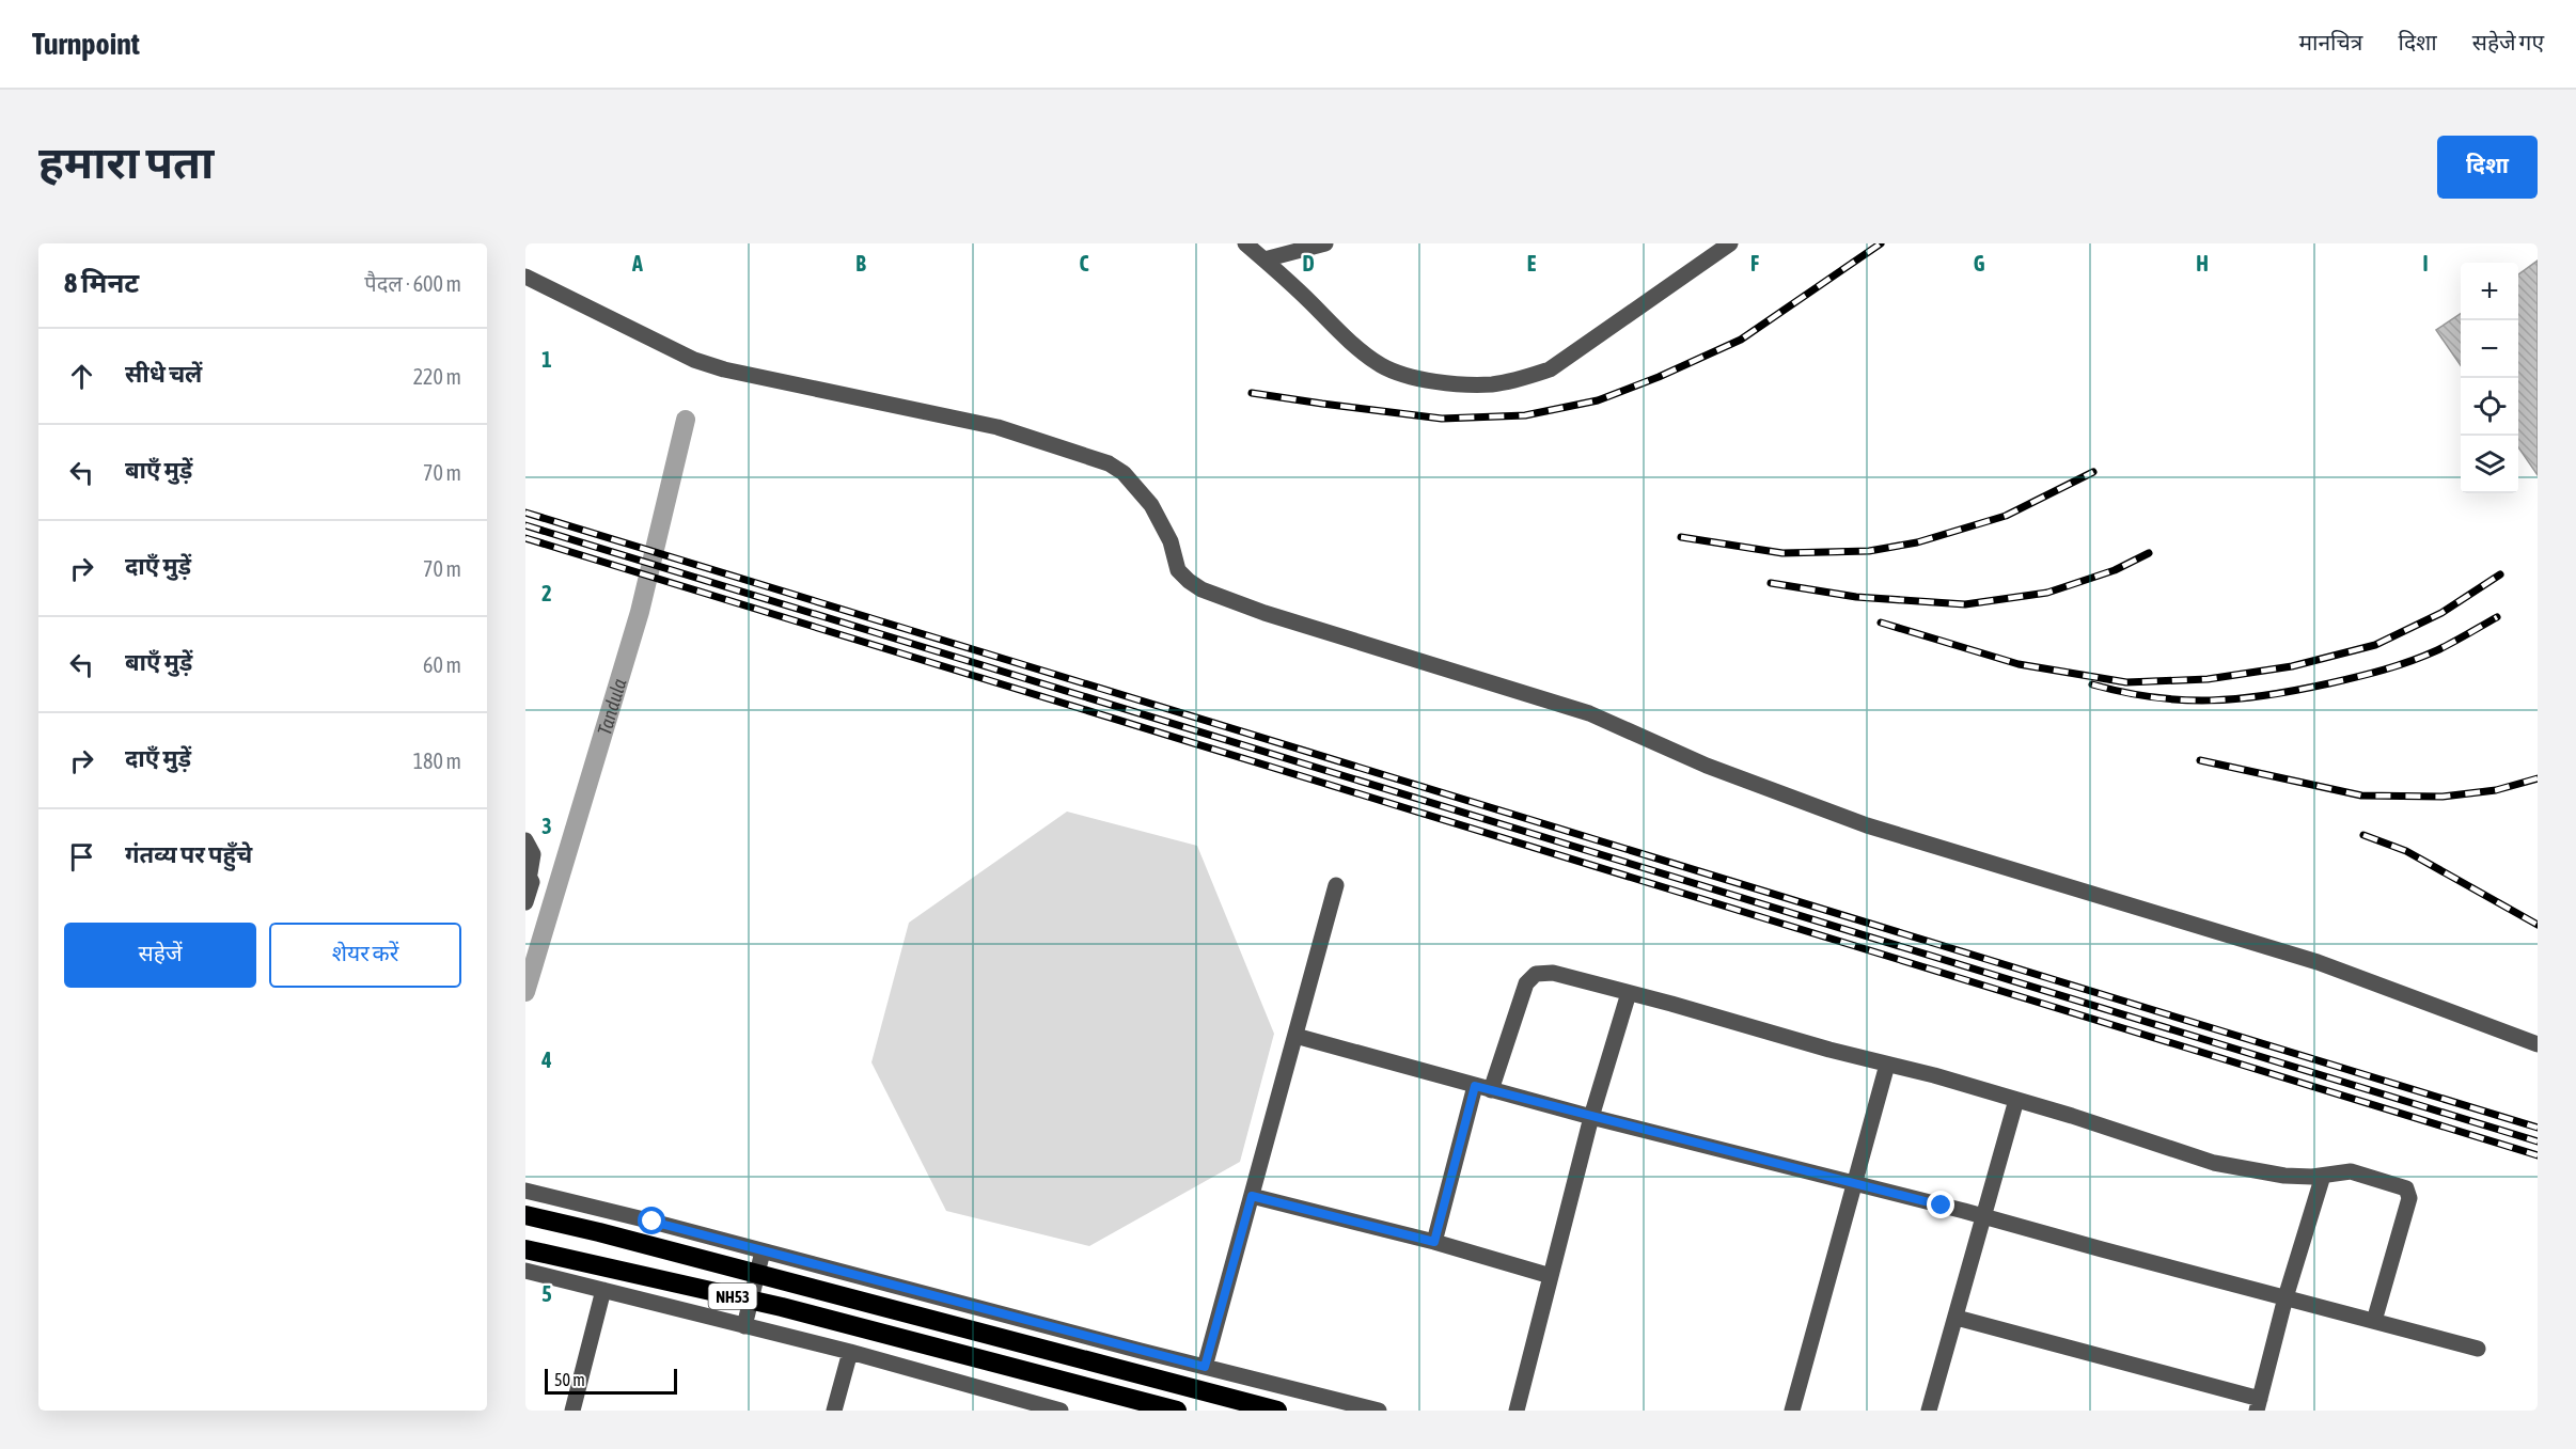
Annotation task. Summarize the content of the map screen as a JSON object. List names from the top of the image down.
{
  "streets": {
    "highway": ["NH53"]
  },
  "water": ["Tandula"],
  "scale_bar": "50 m",
  "page": {
    "header": "Turnpoint",
    "nav": ["मानचित्र", "दिशा", "सहेजे गए"],
    "buttons": [
      "दिशा",
      ["सहेजें", "शेयर करें"]
    ],
    "title": "हमारा पता",
    "heading": ["8 मिनट", "पैदल · 600 m"],
    "map_buttons": ["+", "−"],
    "list": [
      ["सीधे चलें", "220 m"],
      ["बाएँ मुड़ें", "70 m"],
      ["दाएँ मुड़ें", "70 m"],
      ["बाएँ मुड़ें", "60 m"],
      ["दाएँ मुड़ें", "180 m"],
      "गंतव्य पर पहुँचे"
    ],
    "scale": "50 m"
  },
  "grid": {
    "columns": [
      "A",
      "B",
      "C",
      "D",
      "E",
      "F",
      "G",
      "H",
      "I"
    ],
    "rows": [
      "1",
      "2",
      "3",
      "4",
      "5"
    ]
  }
}
